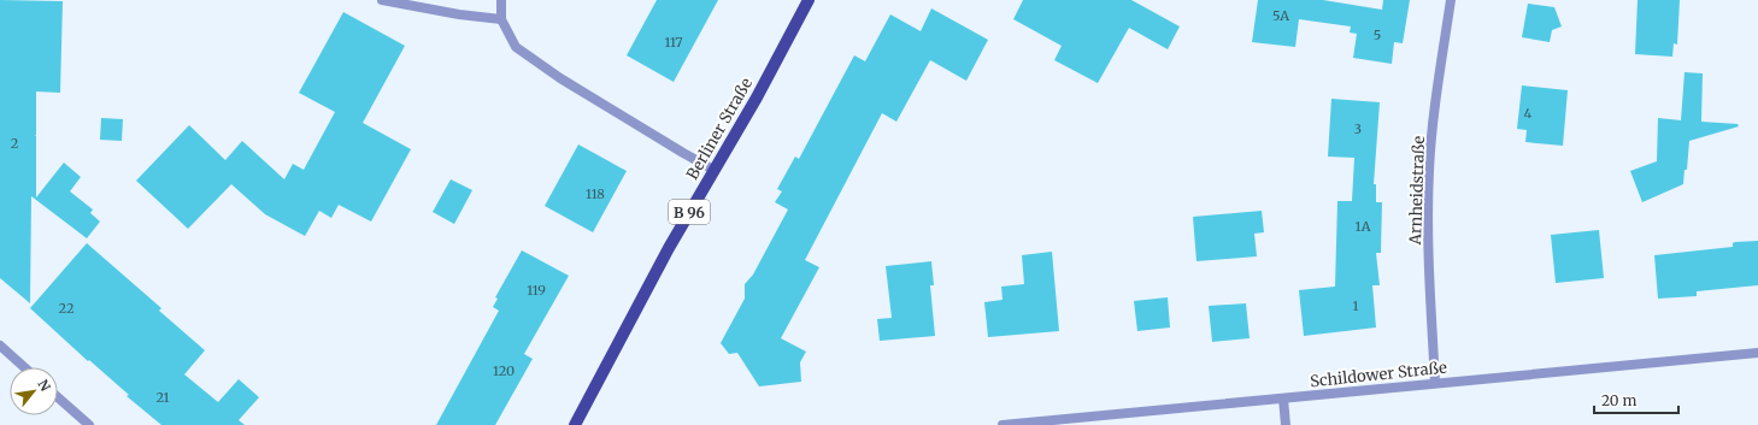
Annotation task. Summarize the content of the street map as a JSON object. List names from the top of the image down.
{
  "streets": {
    "main road": ["Berliner Straße", "B 96"],
    "street": ["Arnheidstraße", "Schildower Straße"]
  },
  "crossings": [
    ["Arnheidstraße", "Schildower Straße"]
  ],
  "house_numbers": [
    "5A",
    "5",
    "117",
    "4",
    "3",
    "2",
    "118",
    "1A",
    "119",
    "1",
    "22",
    "120",
    "21"
  ],
  "scale_bar": "20 m",
  "north": "top right"
}
